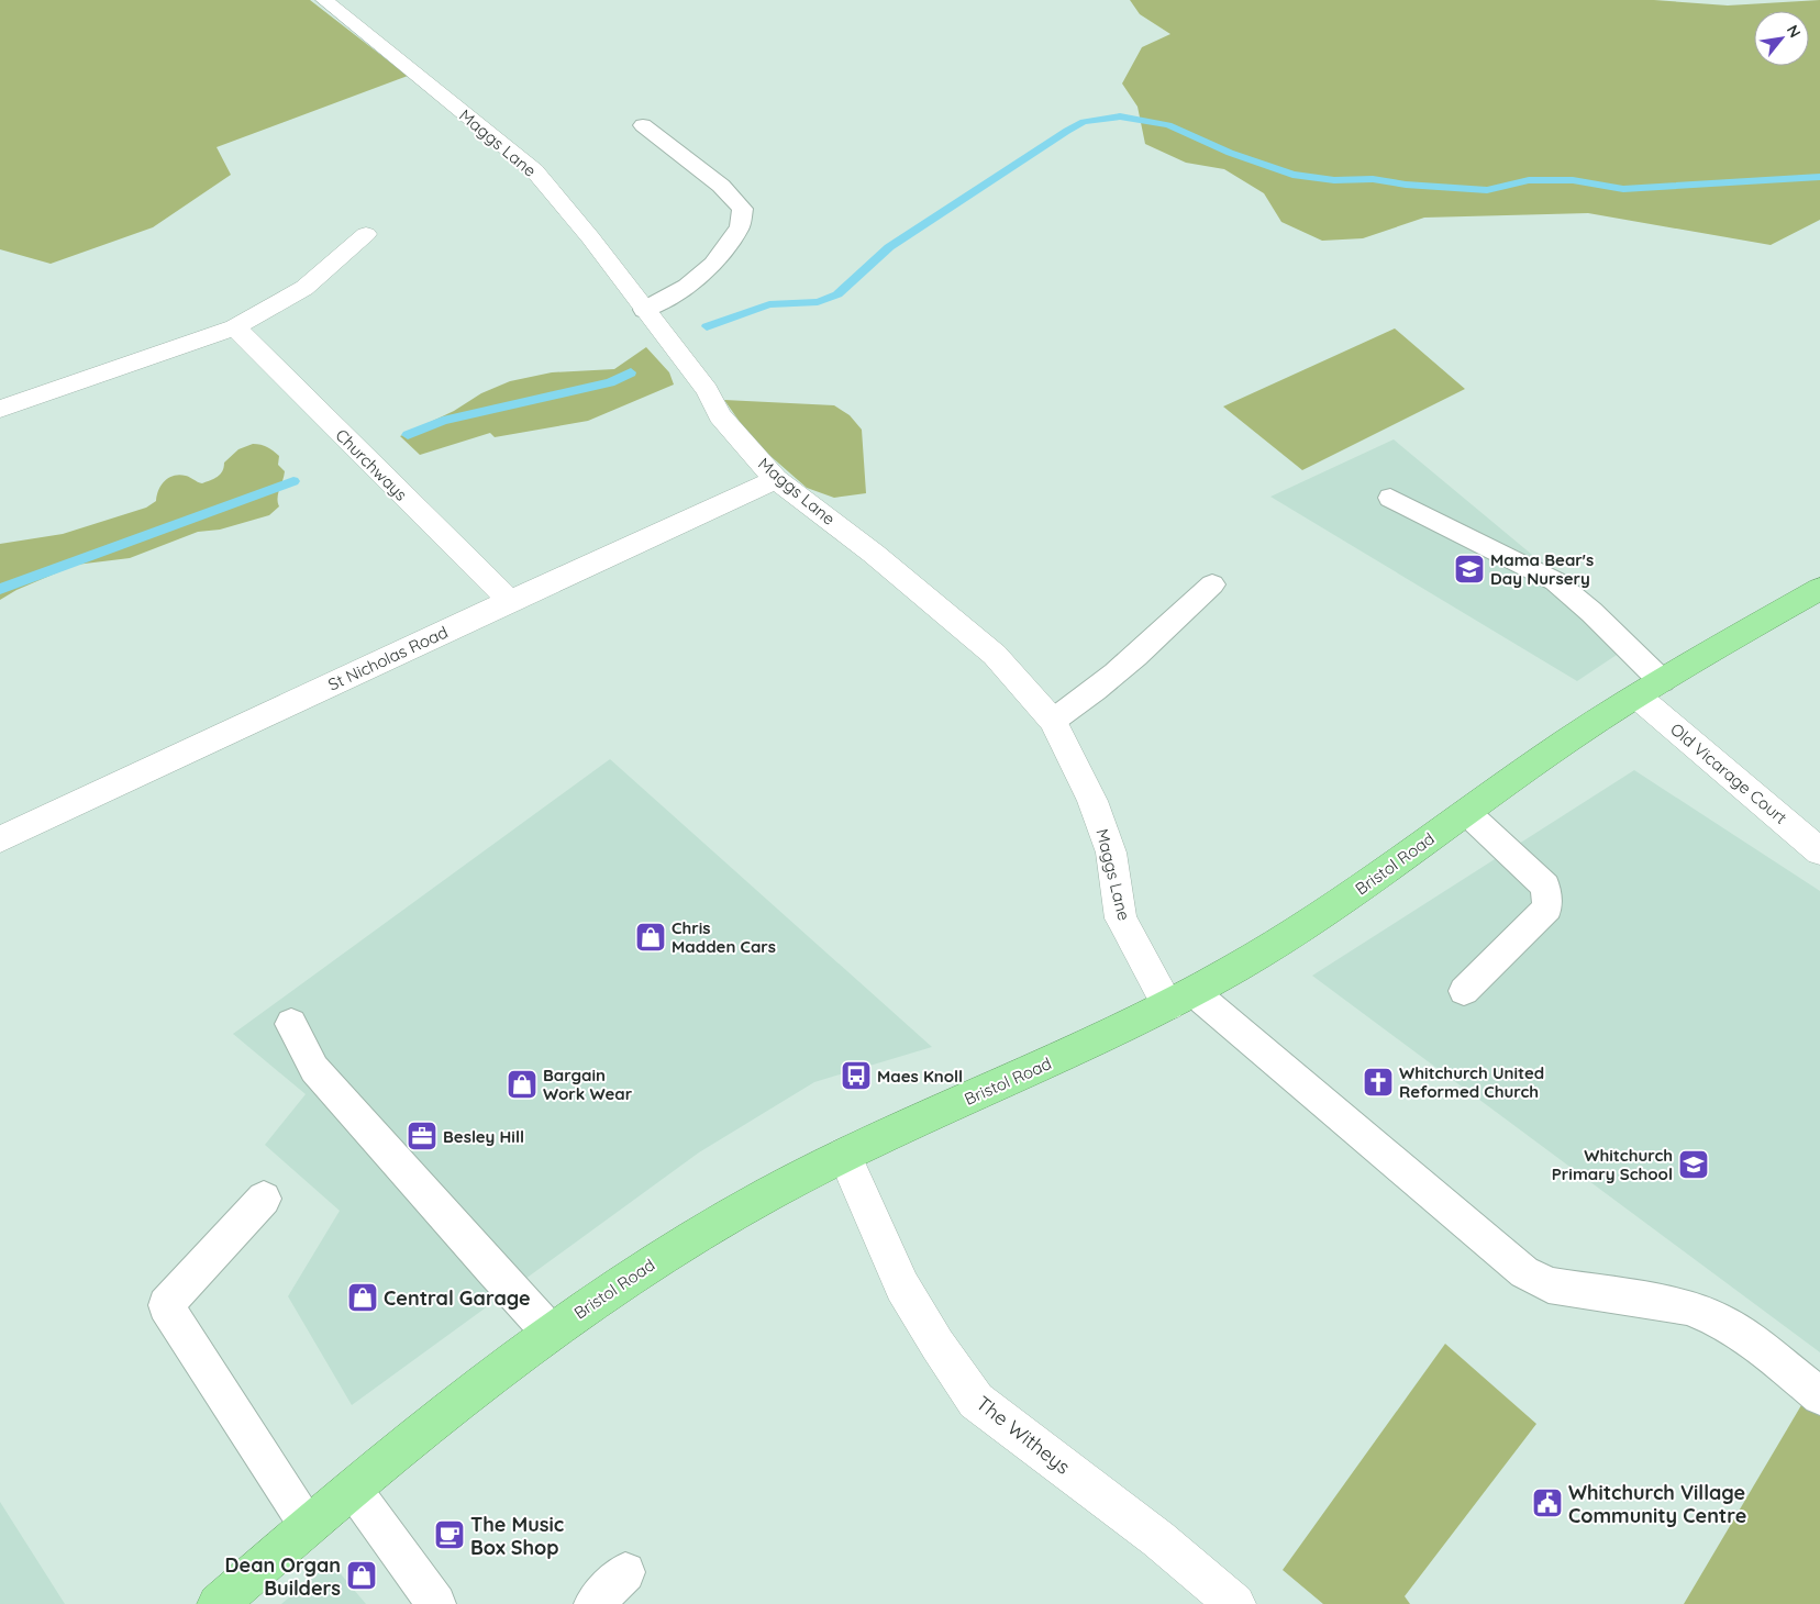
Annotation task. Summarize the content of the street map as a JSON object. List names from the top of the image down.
{
  "streets": {
    "highway": ["Bristol Road"],
    "street": [
      "Maggs Lane",
      "Churchways",
      "St Nicholas Road",
      "Old Vicarage Court",
      "The Witheys"
    ]
  },
  "crossings": [
    ["Maggs Lane", "St Nicholas Road"],
    ["Maggs Lane", "Bristol Road"],
    ["Churchways", "St Nicholas Road"],
    ["Old Vicarage Court", "Bristol Road"],
    ["Bristol Road", "The Witheys"]
  ],
  "places": {
    "school or university": ["Mama Bear's Day Nursery", "Whitchurch Primary School"],
    "shop": [
      "Chris Madden Cars",
      "Bargain Work Wear",
      "Central Garage",
      "Dean Organ Builders"
    ],
    "bus stop": ["Maes Knoll"],
    "church": ["Whitchurch United Reformed Church"],
    "office": ["Besley Hill"],
    "public building": ["Whitchurch Village Community Centre"],
    "cafe": ["The Music Box Shop"]
  },
  "north": "top right"
}
